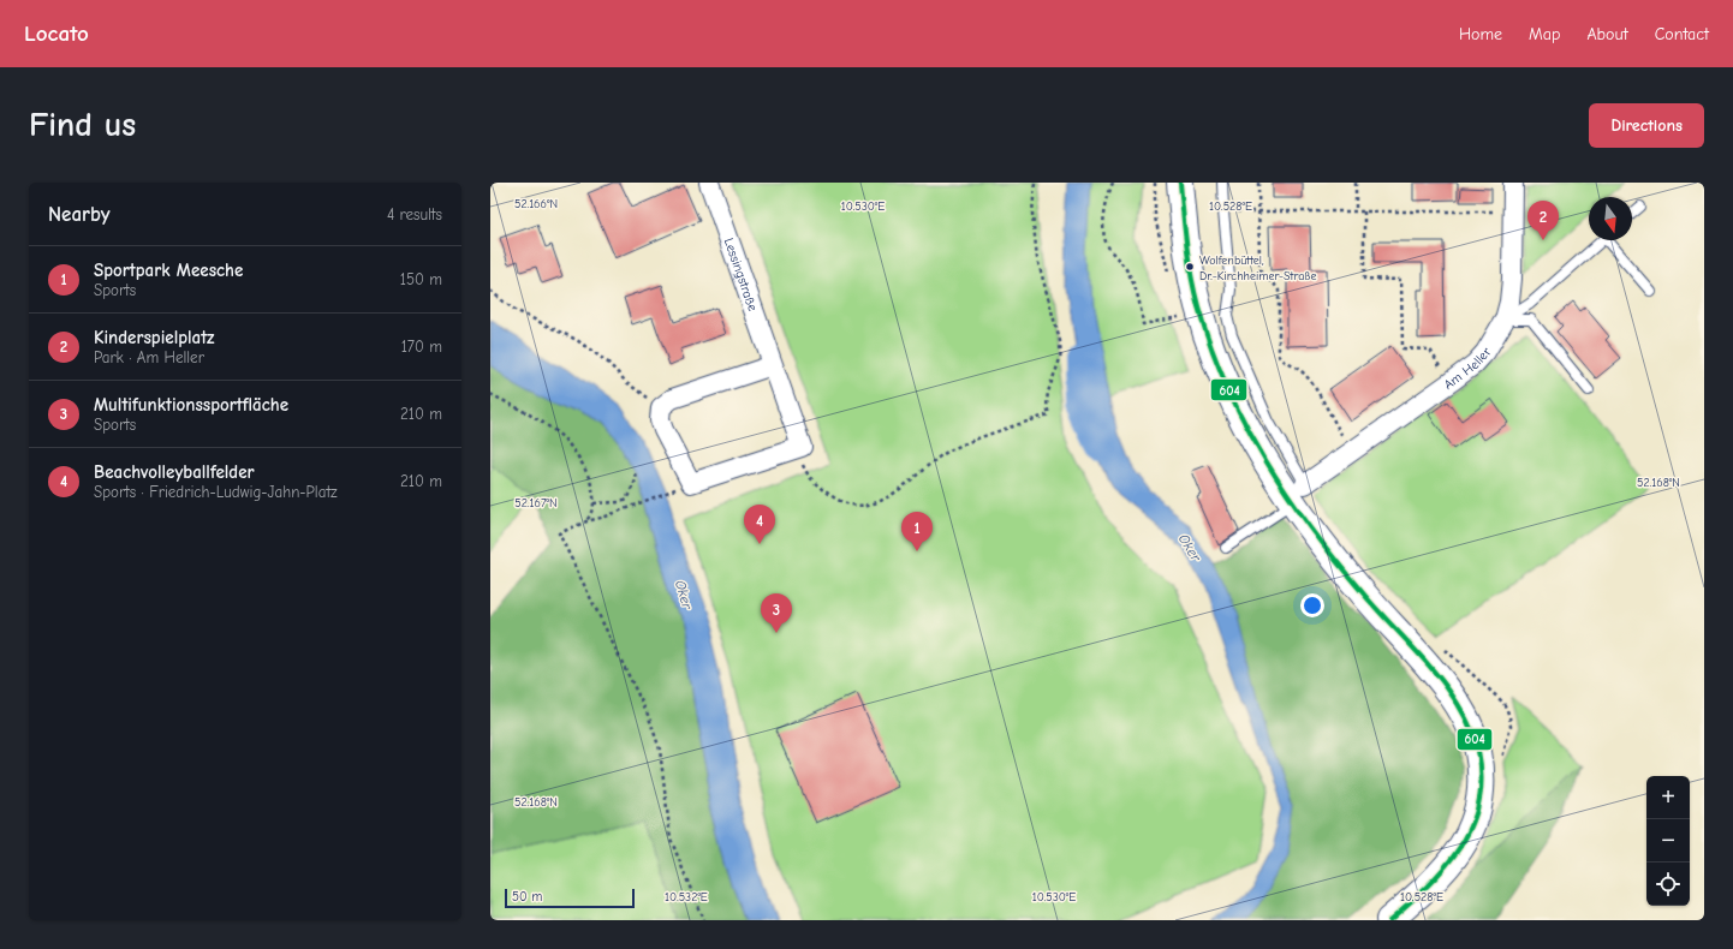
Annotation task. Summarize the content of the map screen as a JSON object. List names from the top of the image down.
{
  "streets": {
    "street": ["Lessingstraße", "Am Heller"]
  },
  "water": ["Oker"],
  "places": ["Wolfenbüttel, Dr.-Kirchheimer-Straße"],
  "lines": ["transit line 604"],
  "scale_bar": "50 m",
  "north": "bottom",
  "page": {
    "header": "Locato",
    "nav": [
      "Home",
      "Map",
      "About",
      "Contact"
    ],
    "buttons": "Directions",
    "title": "Find us",
    "heading": ["Nearby", "4 results"],
    "pins": [
      "2",
      "4",
      "1",
      "3"
    ],
    "list": [
      {
        "mark": "1",
        "name": "Sportpark Meesche",
        "note": "Sports",
        "value": "150 m"
      },
      {
        "mark": "2",
        "name": "Kinderspielplatz",
        "note": "Park · Am Heller",
        "value": "170 m"
      },
      {
        "mark": "3",
        "name": "Multifunktionssportfläche",
        "note": "Sports",
        "value": "210 m"
      },
      {
        "mark": "4",
        "name": "Beachvolleyballfelder",
        "note": "Sports · Friedrich-Ludwig-Jahn-Platz",
        "value": "210 m"
      }
    ],
    "map_buttons": ["+", "−"],
    "scale": "50 m"
  },
  "coordinates": [
    "52.166°N",
    "10.530°E",
    "10.528°E",
    "52.168°N",
    "52.167°N",
    "10.532°E"
  ]
}
